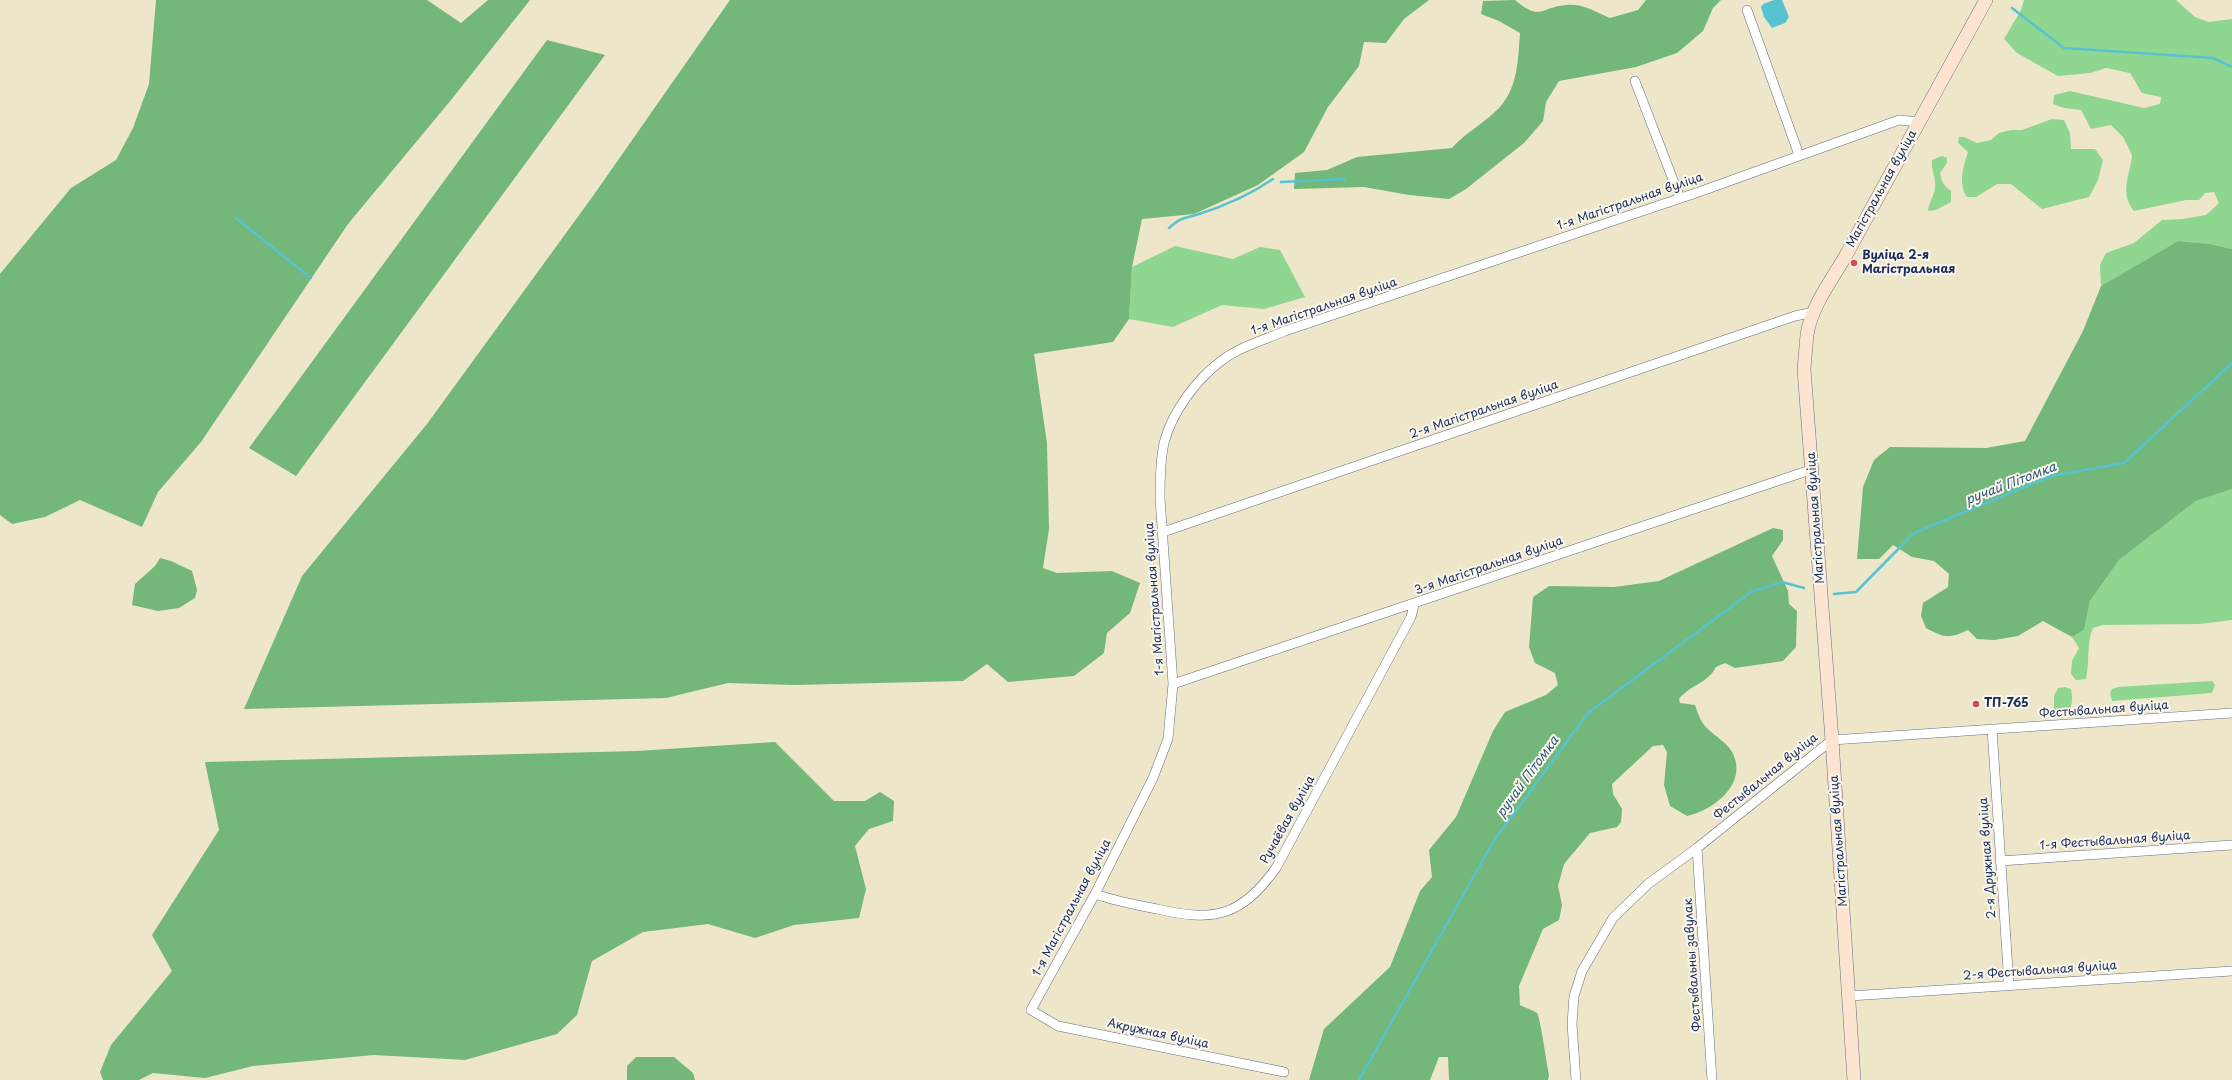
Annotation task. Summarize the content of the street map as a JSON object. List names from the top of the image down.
{
  "streets": {
    "street": [
      "Магістральная вуліца",
      "1-я Магістральная вуліца",
      "2-я Магістральная вуліца",
      "3-я Магістральная вуліца",
      "Фестывальная вуліца",
      "Ручаёвая вуліца",
      "1-я Фестывальная вуліца",
      "2-я Дружная вуліца",
      "Фестывальны завулак",
      "2-я Фестывальная вуліца",
      "Акружная вуліца"
    ]
  },
  "crossings": [
    ["Магістральная вуліца", "1-я Магістральная вуліца"],
    ["Магістральная вуліца", "2-я Магістральная вуліца"],
    ["Магістральная вуліца", "3-я Магістральная вуліца"],
    ["Магістральная вуліца", "Фестывальная вуліца"],
    ["Магістральная вуліца", "2-я Фестывальная вуліца"],
    ["1-я Магістральная вуліца", "2-я Магістральная вуліца"],
    ["1-я Магістральная вуліца", "3-я Магістральная вуліца"],
    ["1-я Магістральная вуліца", "Ручаёвая вуліца"],
    ["1-я Магістральная вуліца", "Акружная вуліца"],
    ["3-я Магістральная вуліца", "Ручаёвая вуліца"],
    ["Фестывальная вуліца", "2-я Дружная вуліца"],
    ["Фестывальная вуліца", "Фестывальны завулак"],
    ["1-я Фестывальная вуліца", "2-я Дружная вуліца"],
    ["2-я Дружная вуліца", "2-я Фестывальная вуліца"]
  ],
  "water": ["ручай Пітомка"],
  "places": ["Вуліца 2-я Магістральная", "ТП-765"]
}
